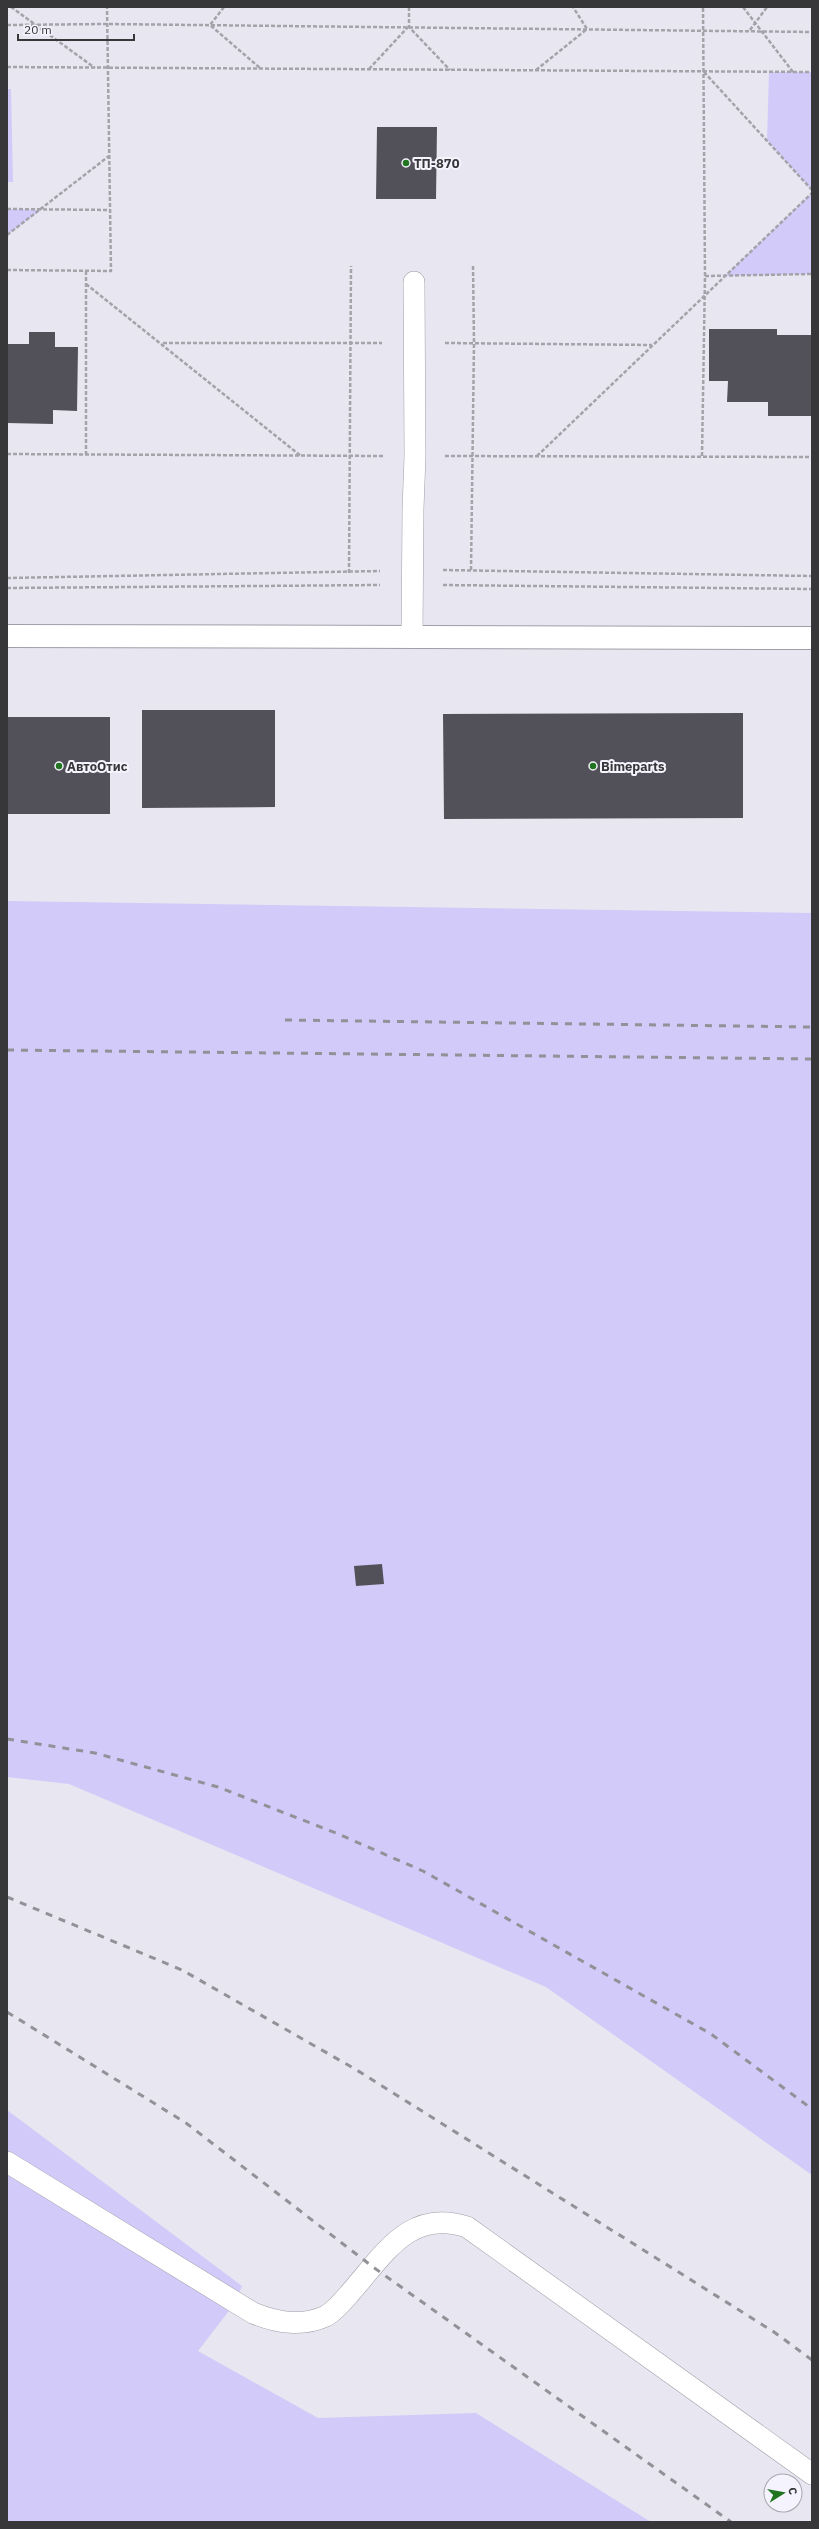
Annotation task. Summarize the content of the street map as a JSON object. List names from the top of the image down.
{
  "places": ["ТП-870", "АвтоОтис", "Bimeparts"],
  "scale_bar": "20 m",
  "north": "right"
}
